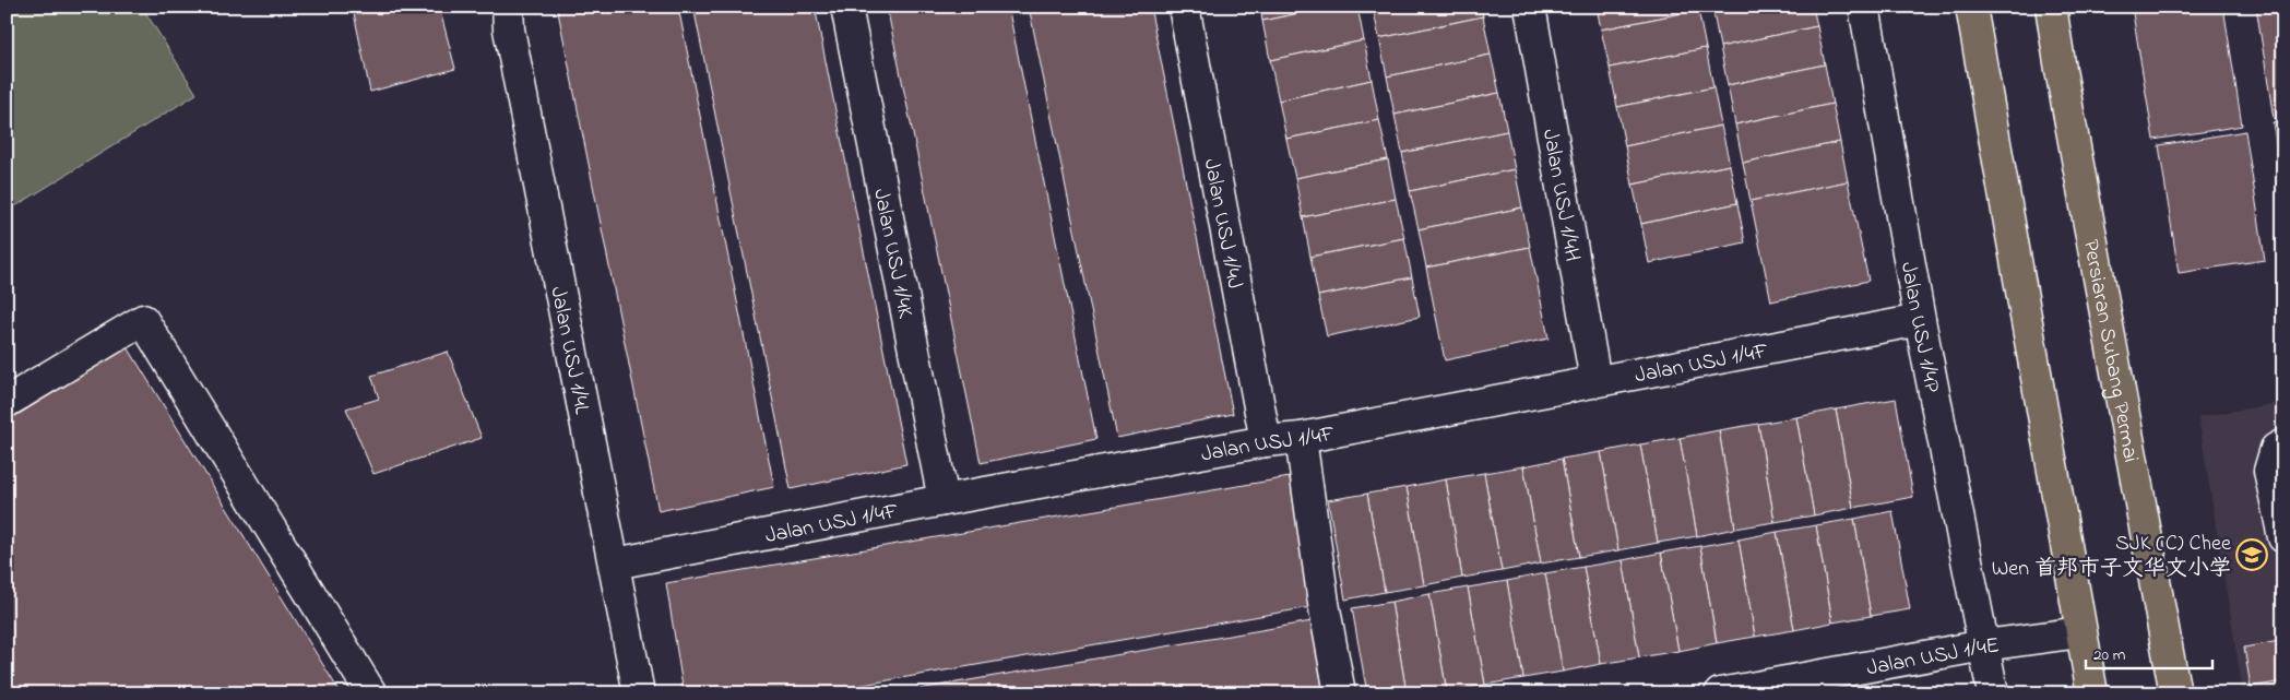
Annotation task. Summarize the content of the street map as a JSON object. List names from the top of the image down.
{
  "streets": {
    "main road": ["Persiaran Subang Permai"],
    "street": [
      "Jalan USJ 1/4H",
      "Jalan USJ 1/4J",
      "Jalan USJ 1/4K",
      "Jalan USJ 1/4P",
      "Jalan USJ 1/4L",
      "Jalan USJ 1/4F",
      "Jalan USJ 1/4E"
    ]
  },
  "crossings": [
    ["Jalan USJ 1/4H", "Jalan USJ 1/4F"],
    ["Jalan USJ 1/4J", "Jalan USJ 1/4F"],
    ["Jalan USJ 1/4K", "Jalan USJ 1/4F"],
    ["Jalan USJ 1/4P", "Jalan USJ 1/4F"],
    ["Jalan USJ 1/4P", "Jalan USJ 1/4E"],
    ["Jalan USJ 1/4L", "Jalan USJ 1/4F"]
  ],
  "places": {
    "school or university": ["SJK (C) Chee Wen 首邦市子文华文小学"]
  },
  "scale_bar": "20 m"
}
